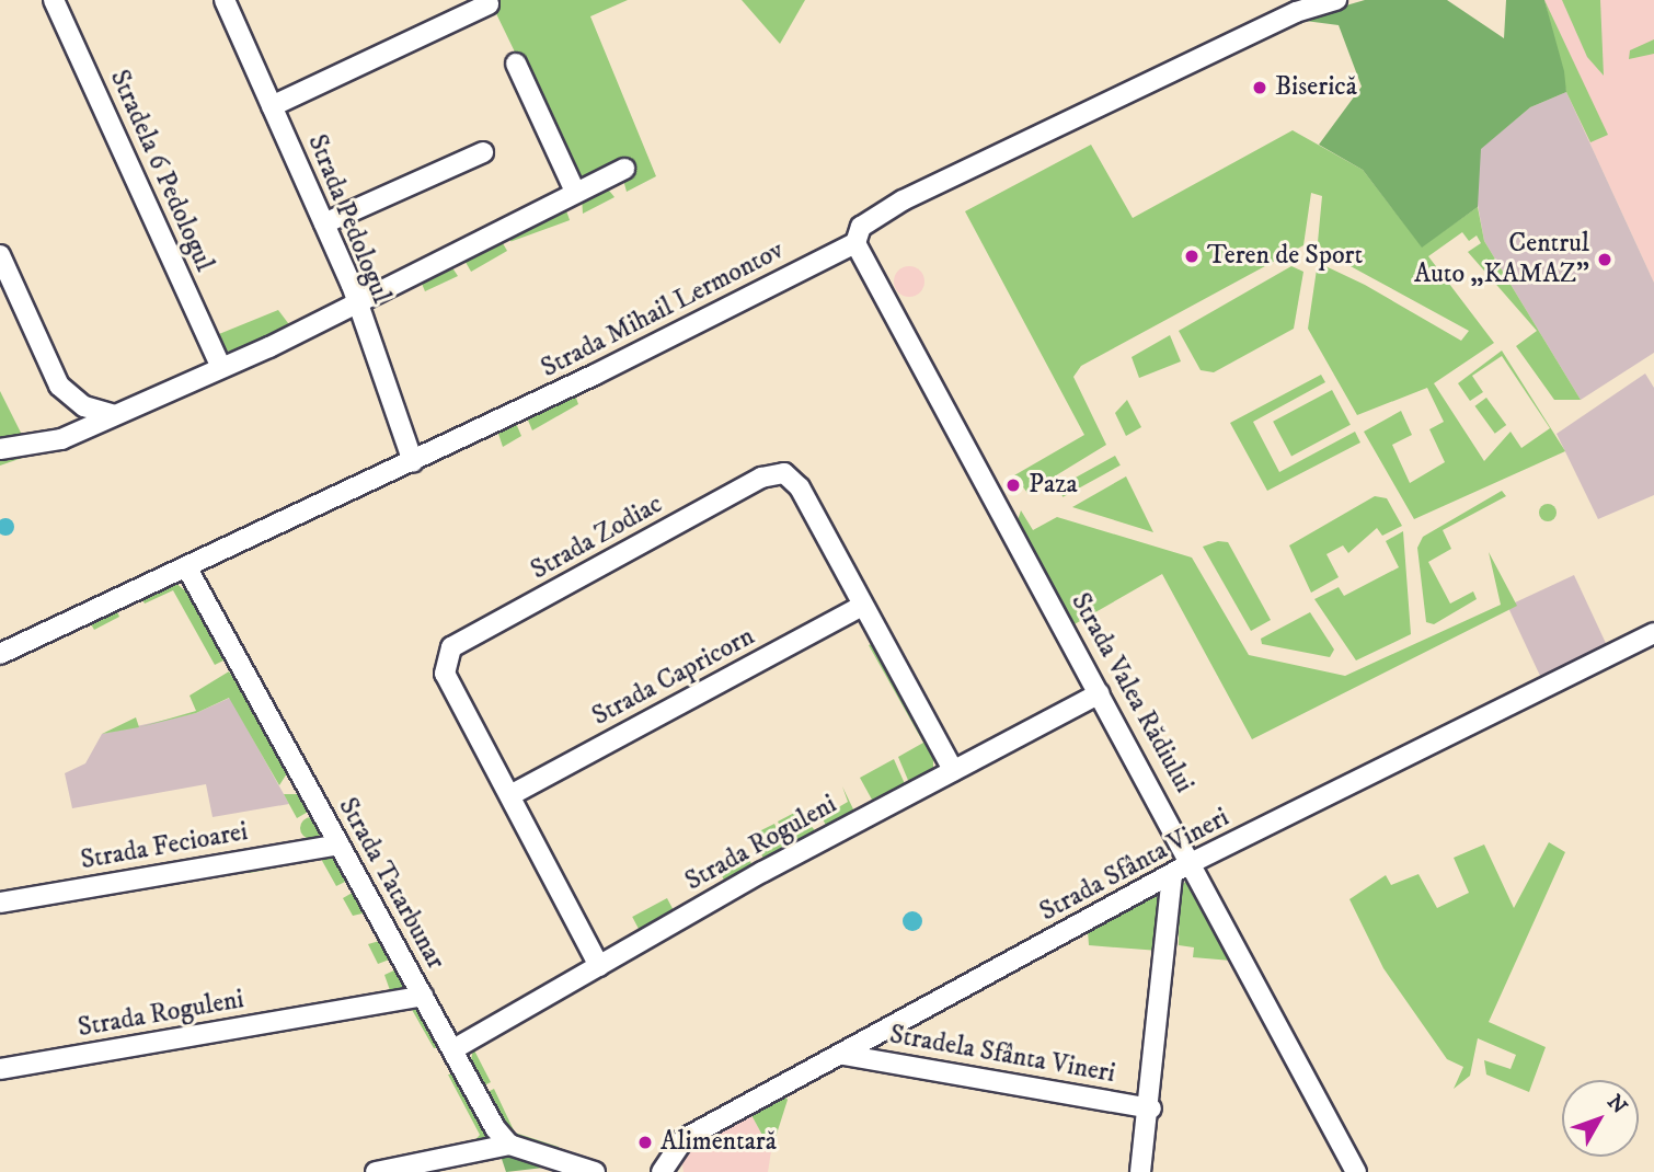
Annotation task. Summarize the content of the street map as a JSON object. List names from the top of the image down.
{
  "streets": {
    "street": [
      "Stradela 6 Pedologul",
      "Strada Pedologul",
      "Strada Mihail Lermontov",
      "Strada Zodiac",
      "Strada Capricorn",
      "Strada Valea Rădiului",
      "Strada Roguleni",
      "Strada Fecioarei",
      "Strada Sfânta Vineri",
      "Strada Tatarbunar",
      "Stradela Sfânta Vineri"
    ]
  },
  "crossings": [
    ["Strada Pedologul", "Strada Mihail Lermontov"],
    ["Strada Mihail Lermontov", "Strada Valea Rădiului"],
    ["Strada Mihail Lermontov", "Strada Tatarbunar"],
    ["Strada Zodiac", "Strada Capricorn"],
    ["Strada Zodiac", "Strada Roguleni"],
    ["Strada Valea Rădiului", "Strada Roguleni"],
    ["Strada Valea Rădiului", "Strada Sfânta Vineri"],
    ["Strada Roguleni", "Strada Tatarbunar"],
    ["Strada Fecioarei", "Strada Tatarbunar"],
    ["Strada Sfânta Vineri", "Stradela Sfânta Vineri"]
  ],
  "places": [
    "Biserică",
    "Teren de Sport",
    "Centrul Auto „KAMAZ”",
    "Paza",
    "Alimentară"
  ],
  "north": "top right"
}
